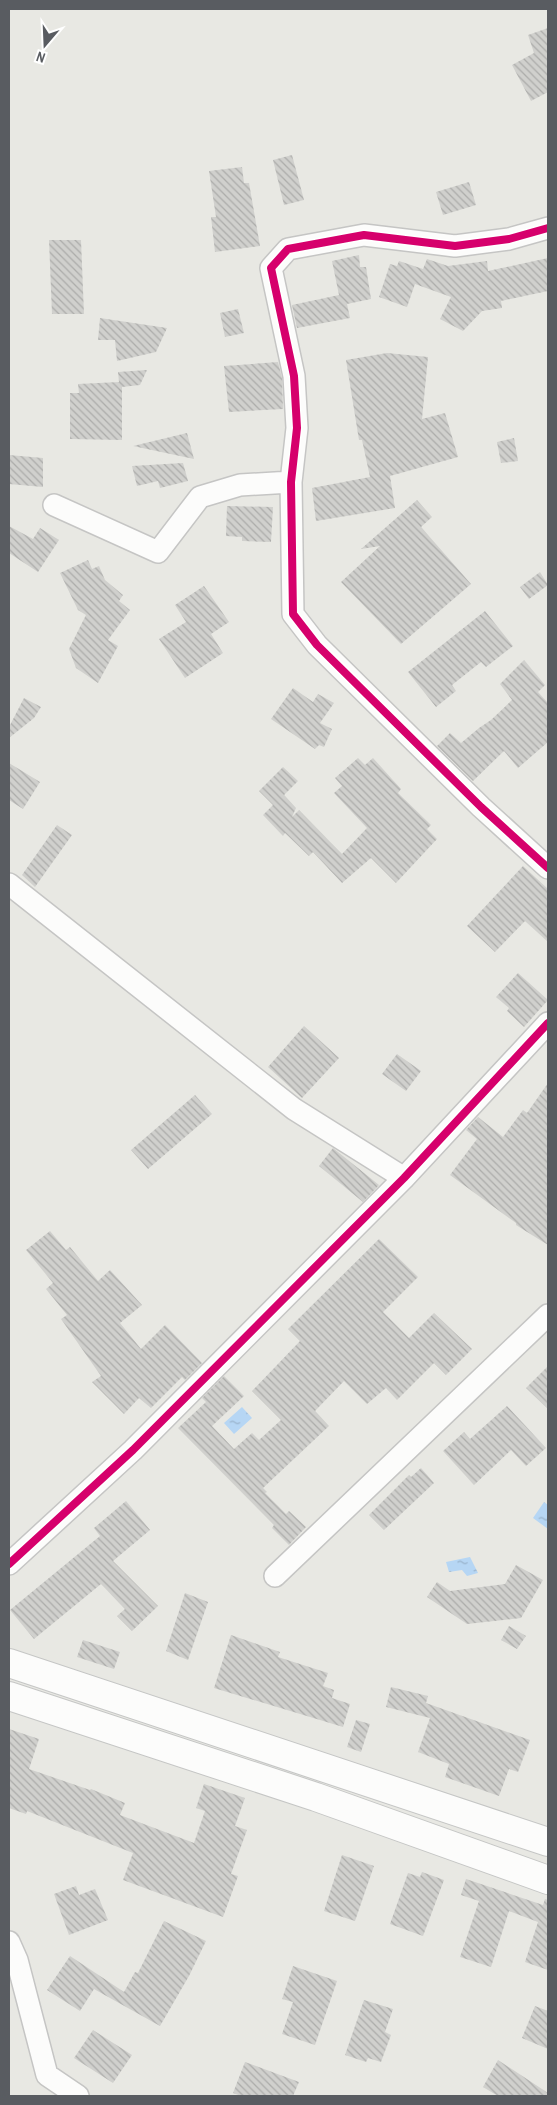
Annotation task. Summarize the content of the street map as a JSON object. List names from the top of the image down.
{
  "north": "bottom"
}
